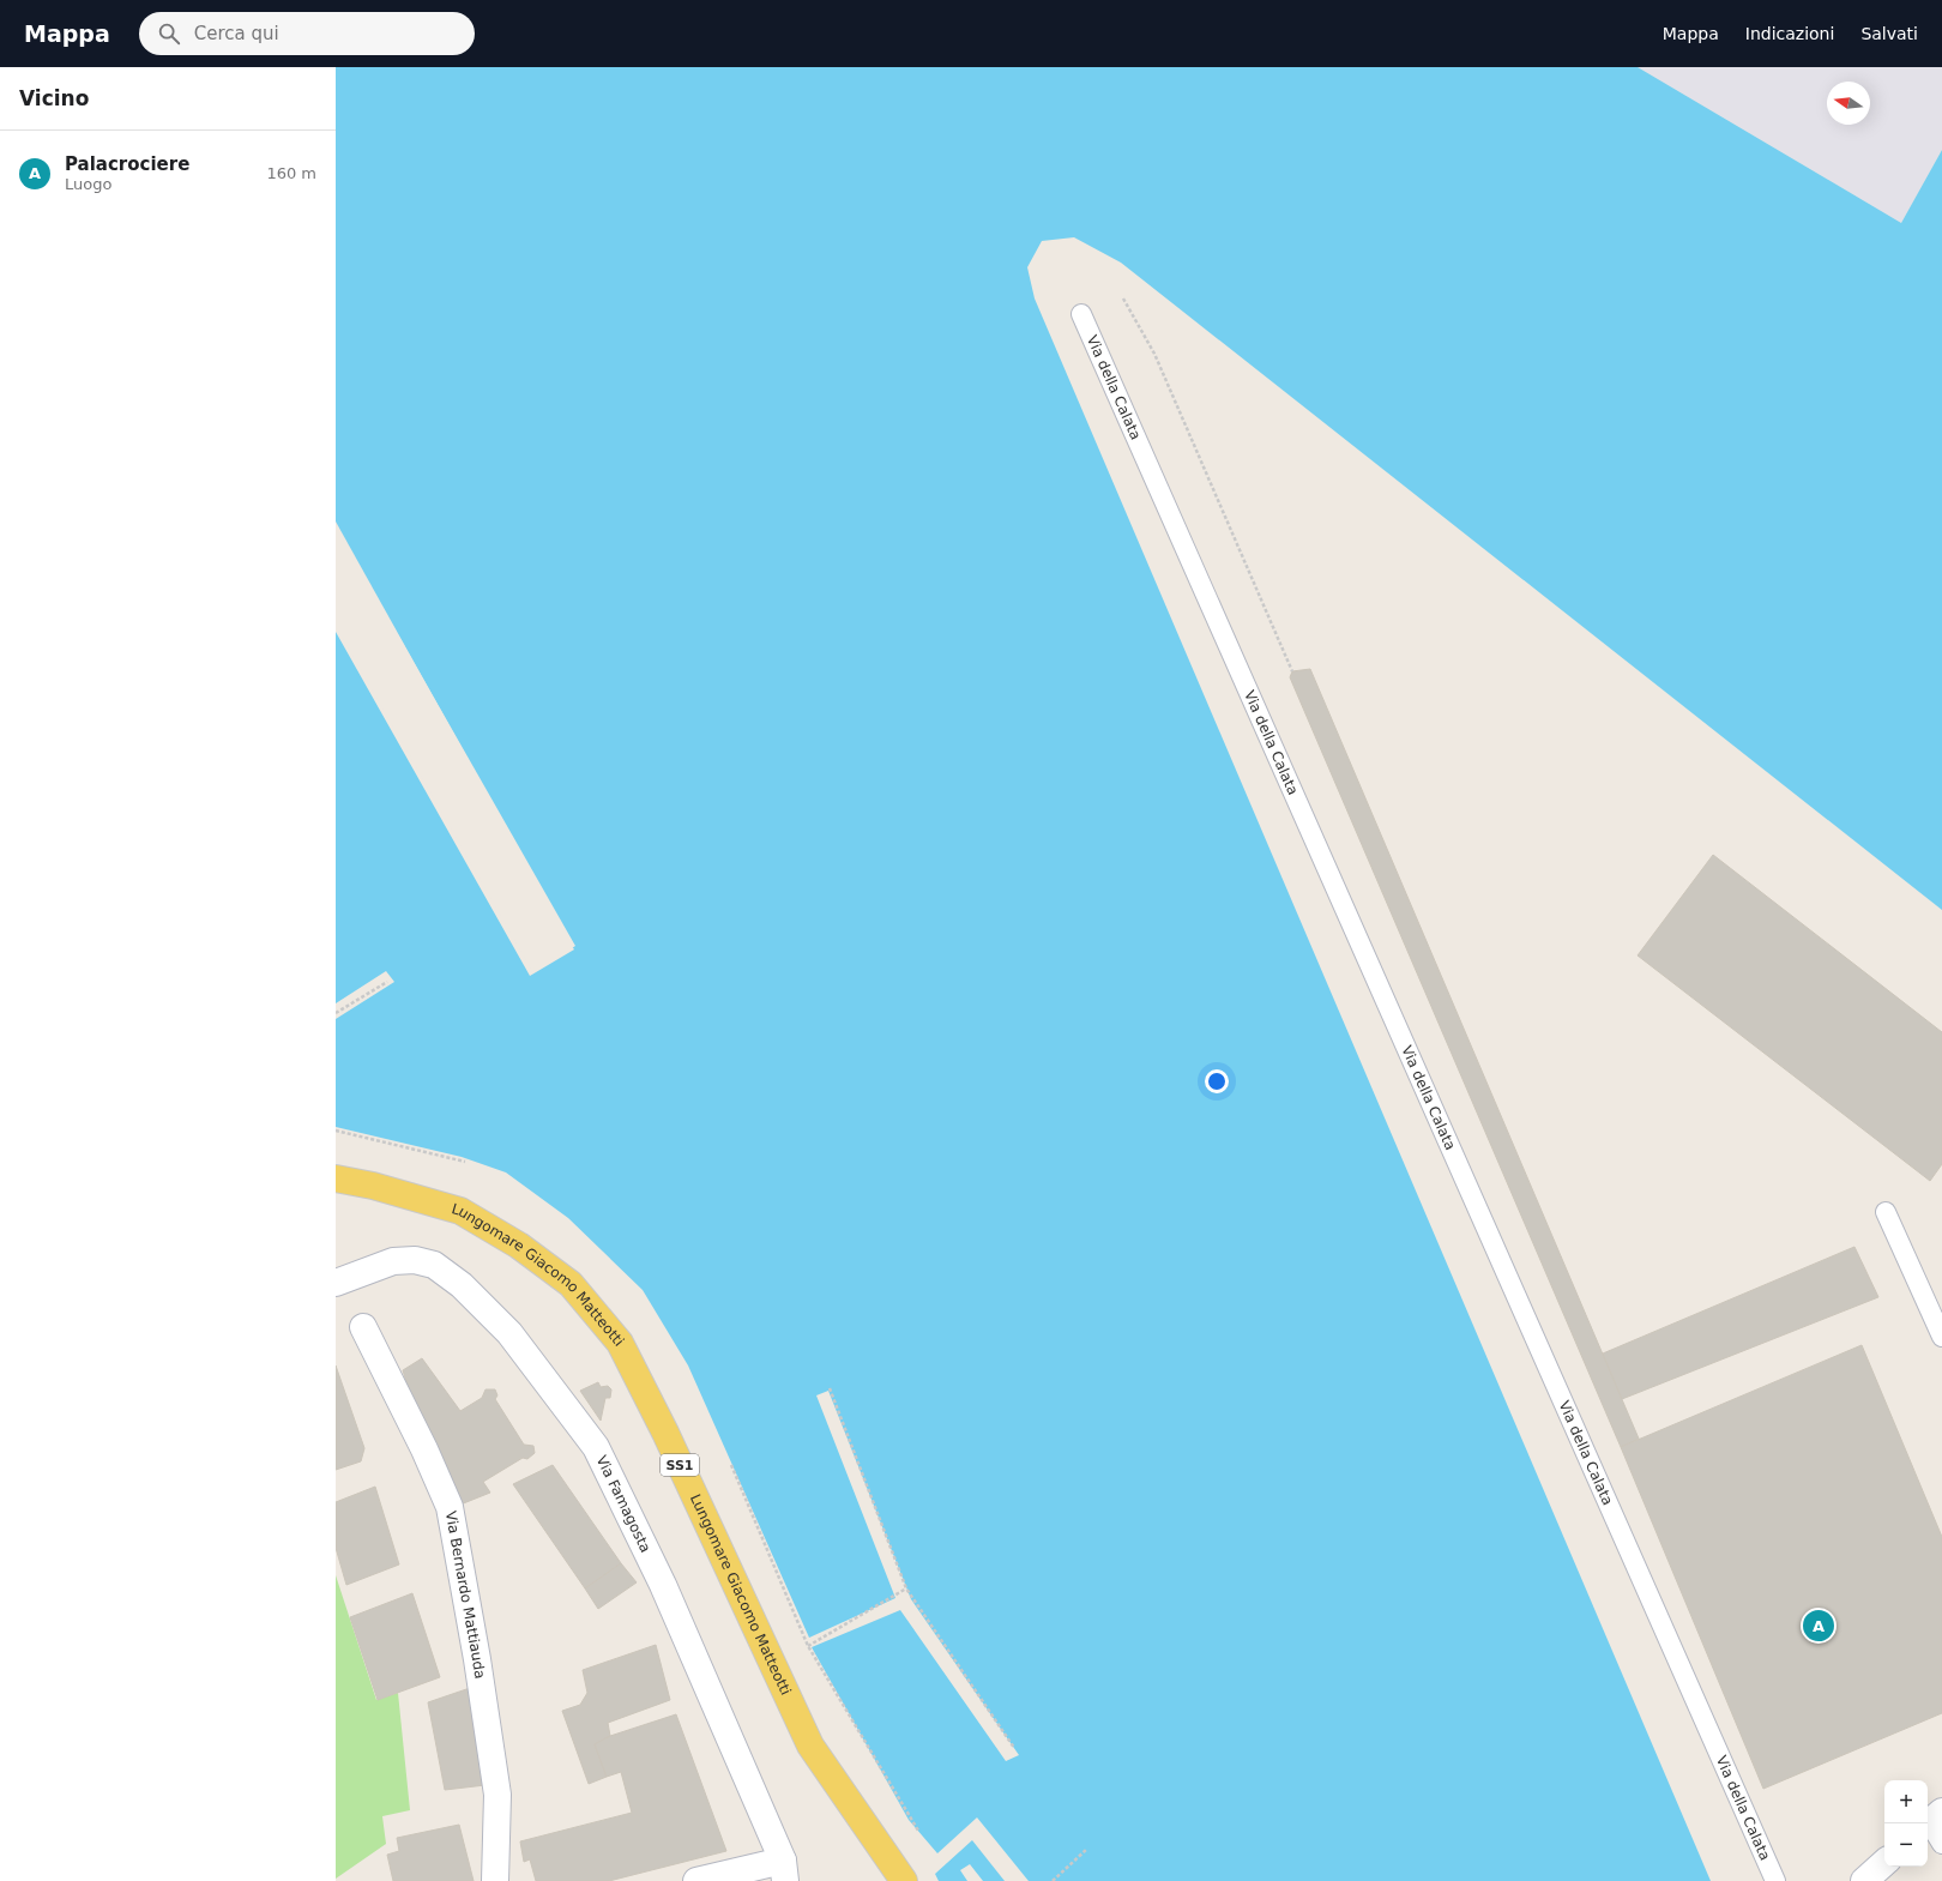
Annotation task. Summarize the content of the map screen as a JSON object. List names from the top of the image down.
{
  "streets": {
    "main road": ["Lungomare Giacomo Matteotti", "SS1"],
    "street": ["Via Famagosta", "Via Bernardo Mattiauda"],
    "lane": ["Via della Calata"]
  },
  "north": "left",
  "page": {
    "header": "Mappa",
    "search": "Cerca qui",
    "nav": ["Mappa", "Indicazioni", "Salvati"],
    "heading": "Vicino",
    "list": [
      {
        "mark": "A",
        "name": "Palacrociere",
        "note": "Luogo",
        "value": "160 m"
      }
    ],
    "pins": "A",
    "map_buttons": ["+", "−"]
  }
}
